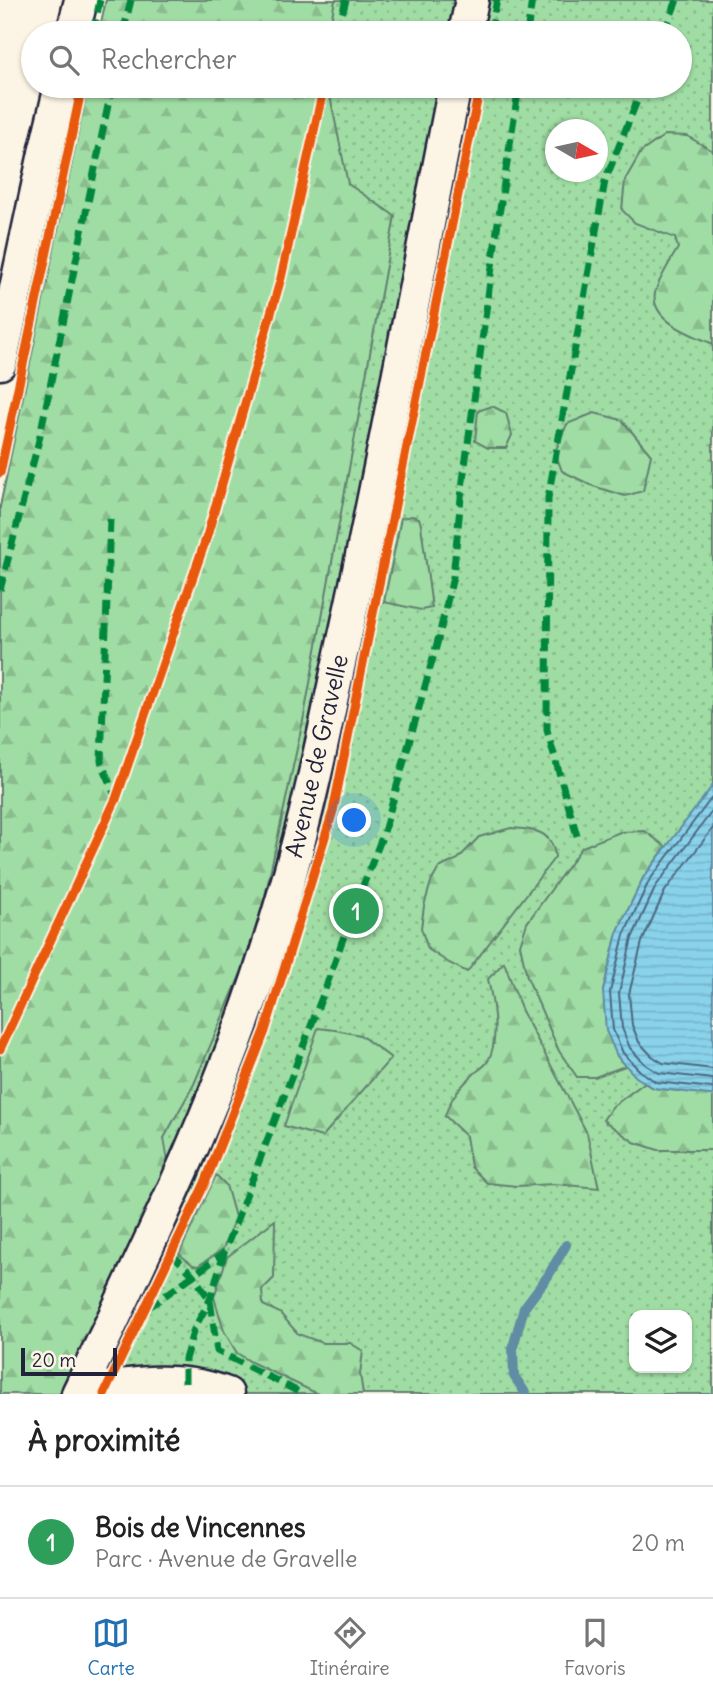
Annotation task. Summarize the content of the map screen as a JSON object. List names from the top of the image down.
{
  "streets": {
    "street": ["Avenue de Gravelle"]
  },
  "scale_bar": "20 m",
  "north": "right",
  "page": {
    "search": "Rechercher",
    "pins": "1",
    "scale": "20 m",
    "heading": "À proximité",
    "list": [
      {
        "mark": "1",
        "name": "Bois de Vincennes",
        "note": "Parc · Avenue de Gravelle",
        "value": "20 m"
      }
    ],
    "nav": ["Carte", "Itinéraire", "Favoris"]
  }
}
